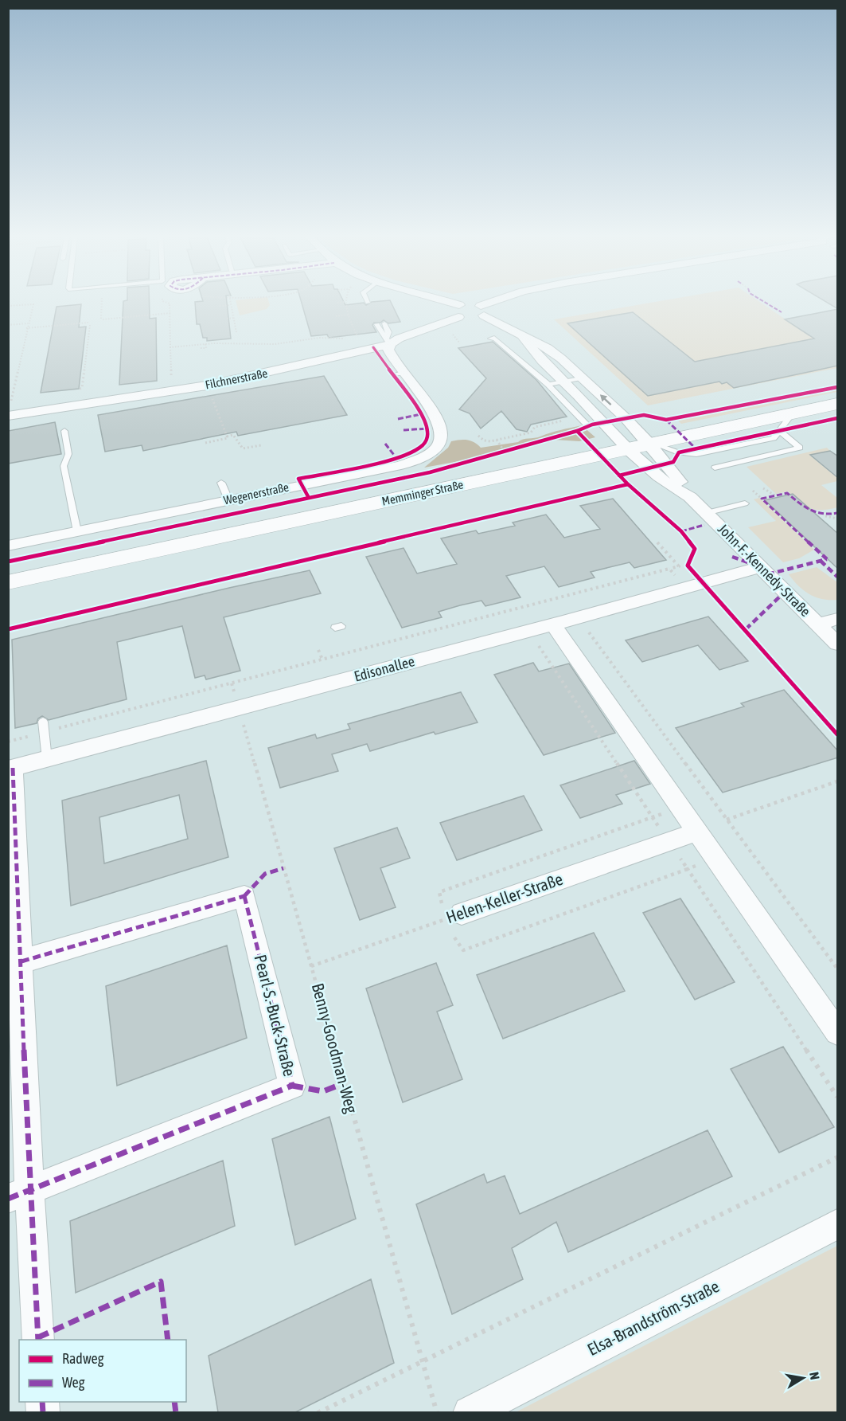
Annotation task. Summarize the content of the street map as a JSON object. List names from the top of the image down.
{
  "streets": {
    "main road": ["Memminger Straße"],
    "street": [
      "Filchnerstraße",
      "Wegenerstraße",
      "John-F.-Kennedy-Straße",
      "Edisonallee",
      "Helen-Keller-Straße",
      "Pearl-S.-Buck-Straße",
      "Elsa-Brandström-Straße"
    ],
    "path": ["Benny-Goodman-Weg"]
  },
  "crossings": [
    ["Filchnerstraße", "Wegenerstraße"],
    ["Memminger Straße", "John-F.-Kennedy-Straße"],
    ["John-F.-Kennedy-Straße", "Edisonallee"],
    ["Edisonallee", "Benny-Goodman-Weg"],
    ["Helen-Keller-Straße", "Benny-Goodman-Weg"]
  ],
  "legend": ["Radweg", "Weg"],
  "north": "right"
}
